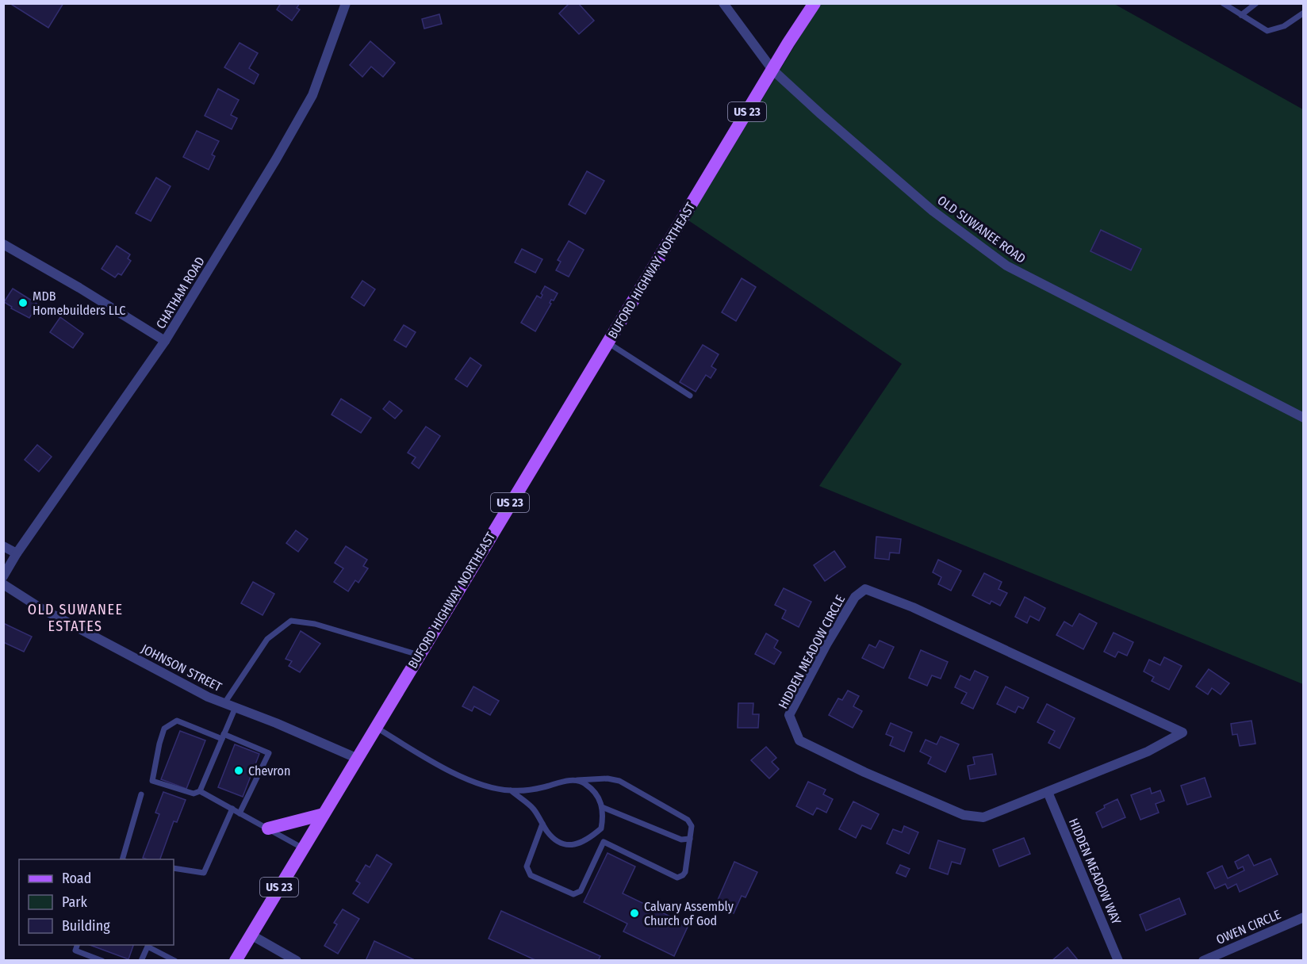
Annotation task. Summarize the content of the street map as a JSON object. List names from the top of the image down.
{
  "streets": {
    "main road": ["US 23", "BUFORD HIGHWAY NORTHEAST"],
    "street": [
      "OLD SUWANEE ROAD",
      "CHATHAM ROAD",
      "HIDDEN MEADOW CIRCLE",
      "JOHNSON STREET",
      "HIDDEN MEADOW WAY",
      "OWEN CIRCLE"
    ]
  },
  "crossings": [
    ["US 23", "OLD SUWANEE ROAD"],
    ["US 23", "BUFORD HIGHWAY NORTHEAST"],
    ["OLD SUWANEE ROAD", "BUFORD HIGHWAY NORTHEAST"],
    ["BUFORD HIGHWAY NORTHEAST", "JOHNSON STREET"],
    ["HIDDEN MEADOW CIRCLE", "HIDDEN MEADOW WAY"]
  ],
  "districts": ["OLD SUWANEE ESTATES"],
  "places": ["MDB Homebuilders LLC", "Chevron", "Calvary Assembly Church of God"],
  "legend": ["Road", "Park", "Building"]
}
